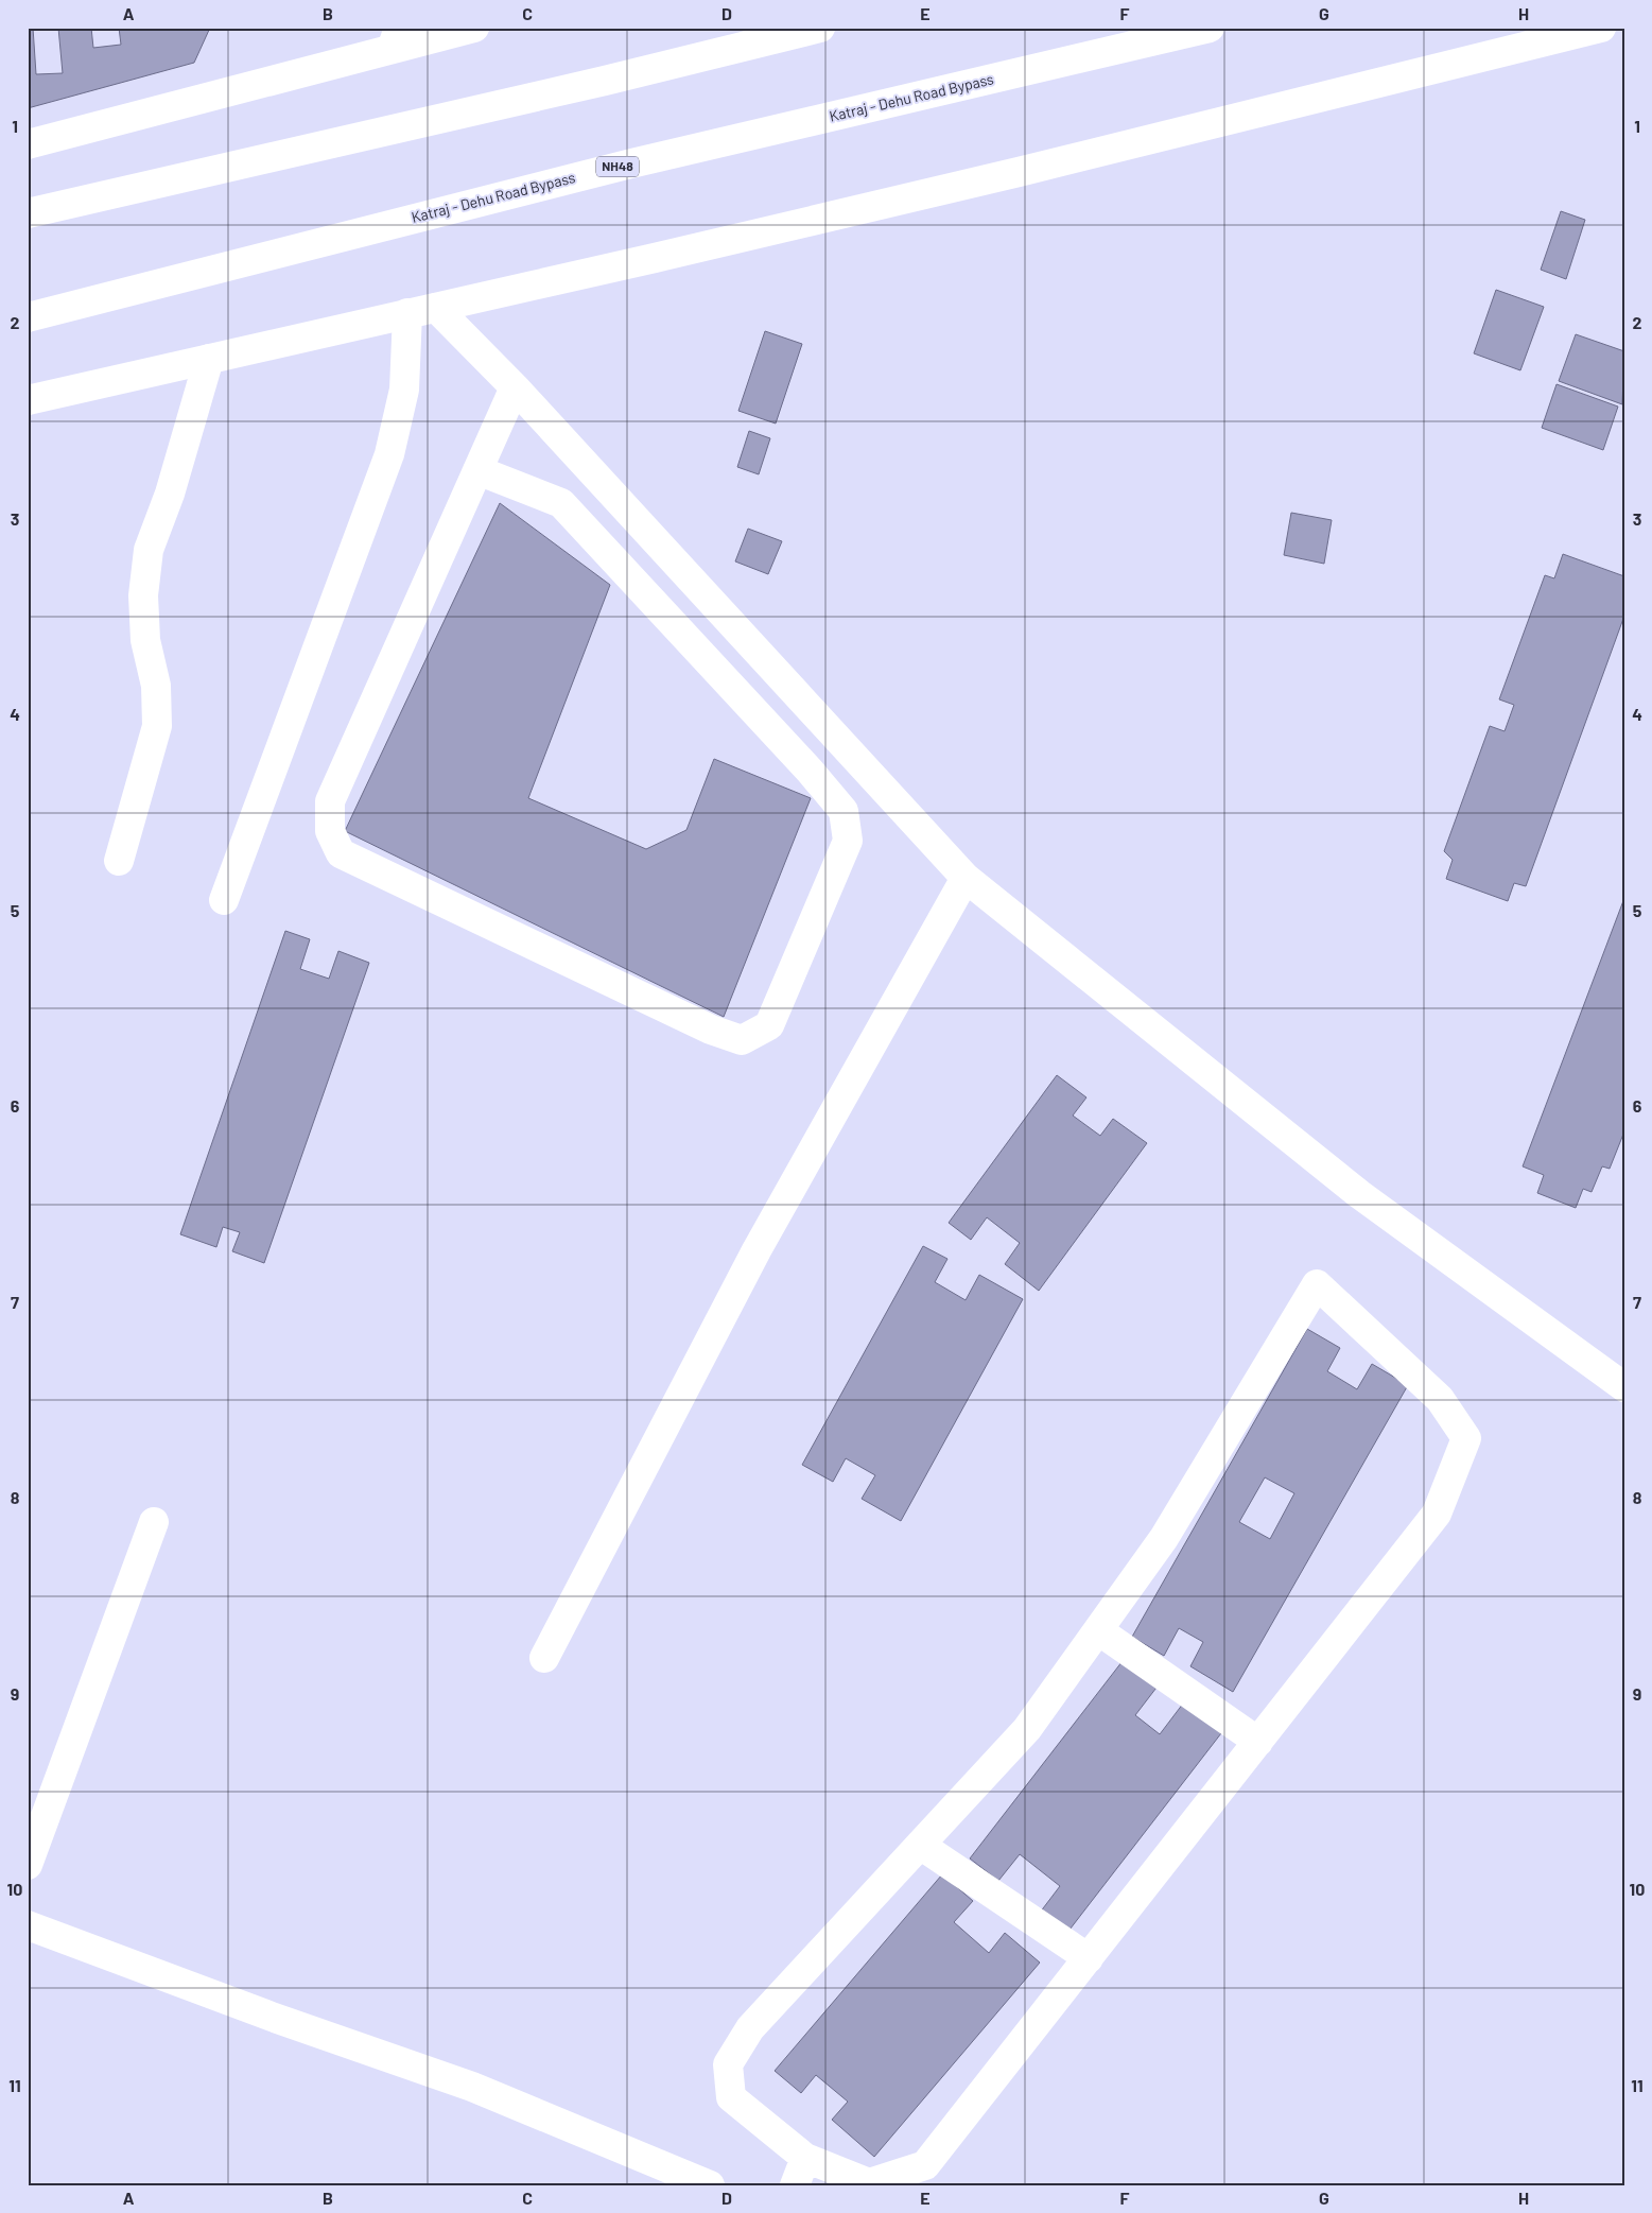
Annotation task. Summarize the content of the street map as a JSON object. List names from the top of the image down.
{
  "streets": {
    "main road": ["Katraj - Dehu Road Bypass", "NH48"]
  },
  "grid": {
    "columns": [
      "A",
      "B",
      "C",
      "D",
      "E",
      "F",
      "G",
      "H"
    ],
    "rows": [
      "1",
      "2",
      "3",
      "4",
      "5",
      "6",
      "7",
      "8",
      "9",
      "10",
      "11"
    ]
  }
}
